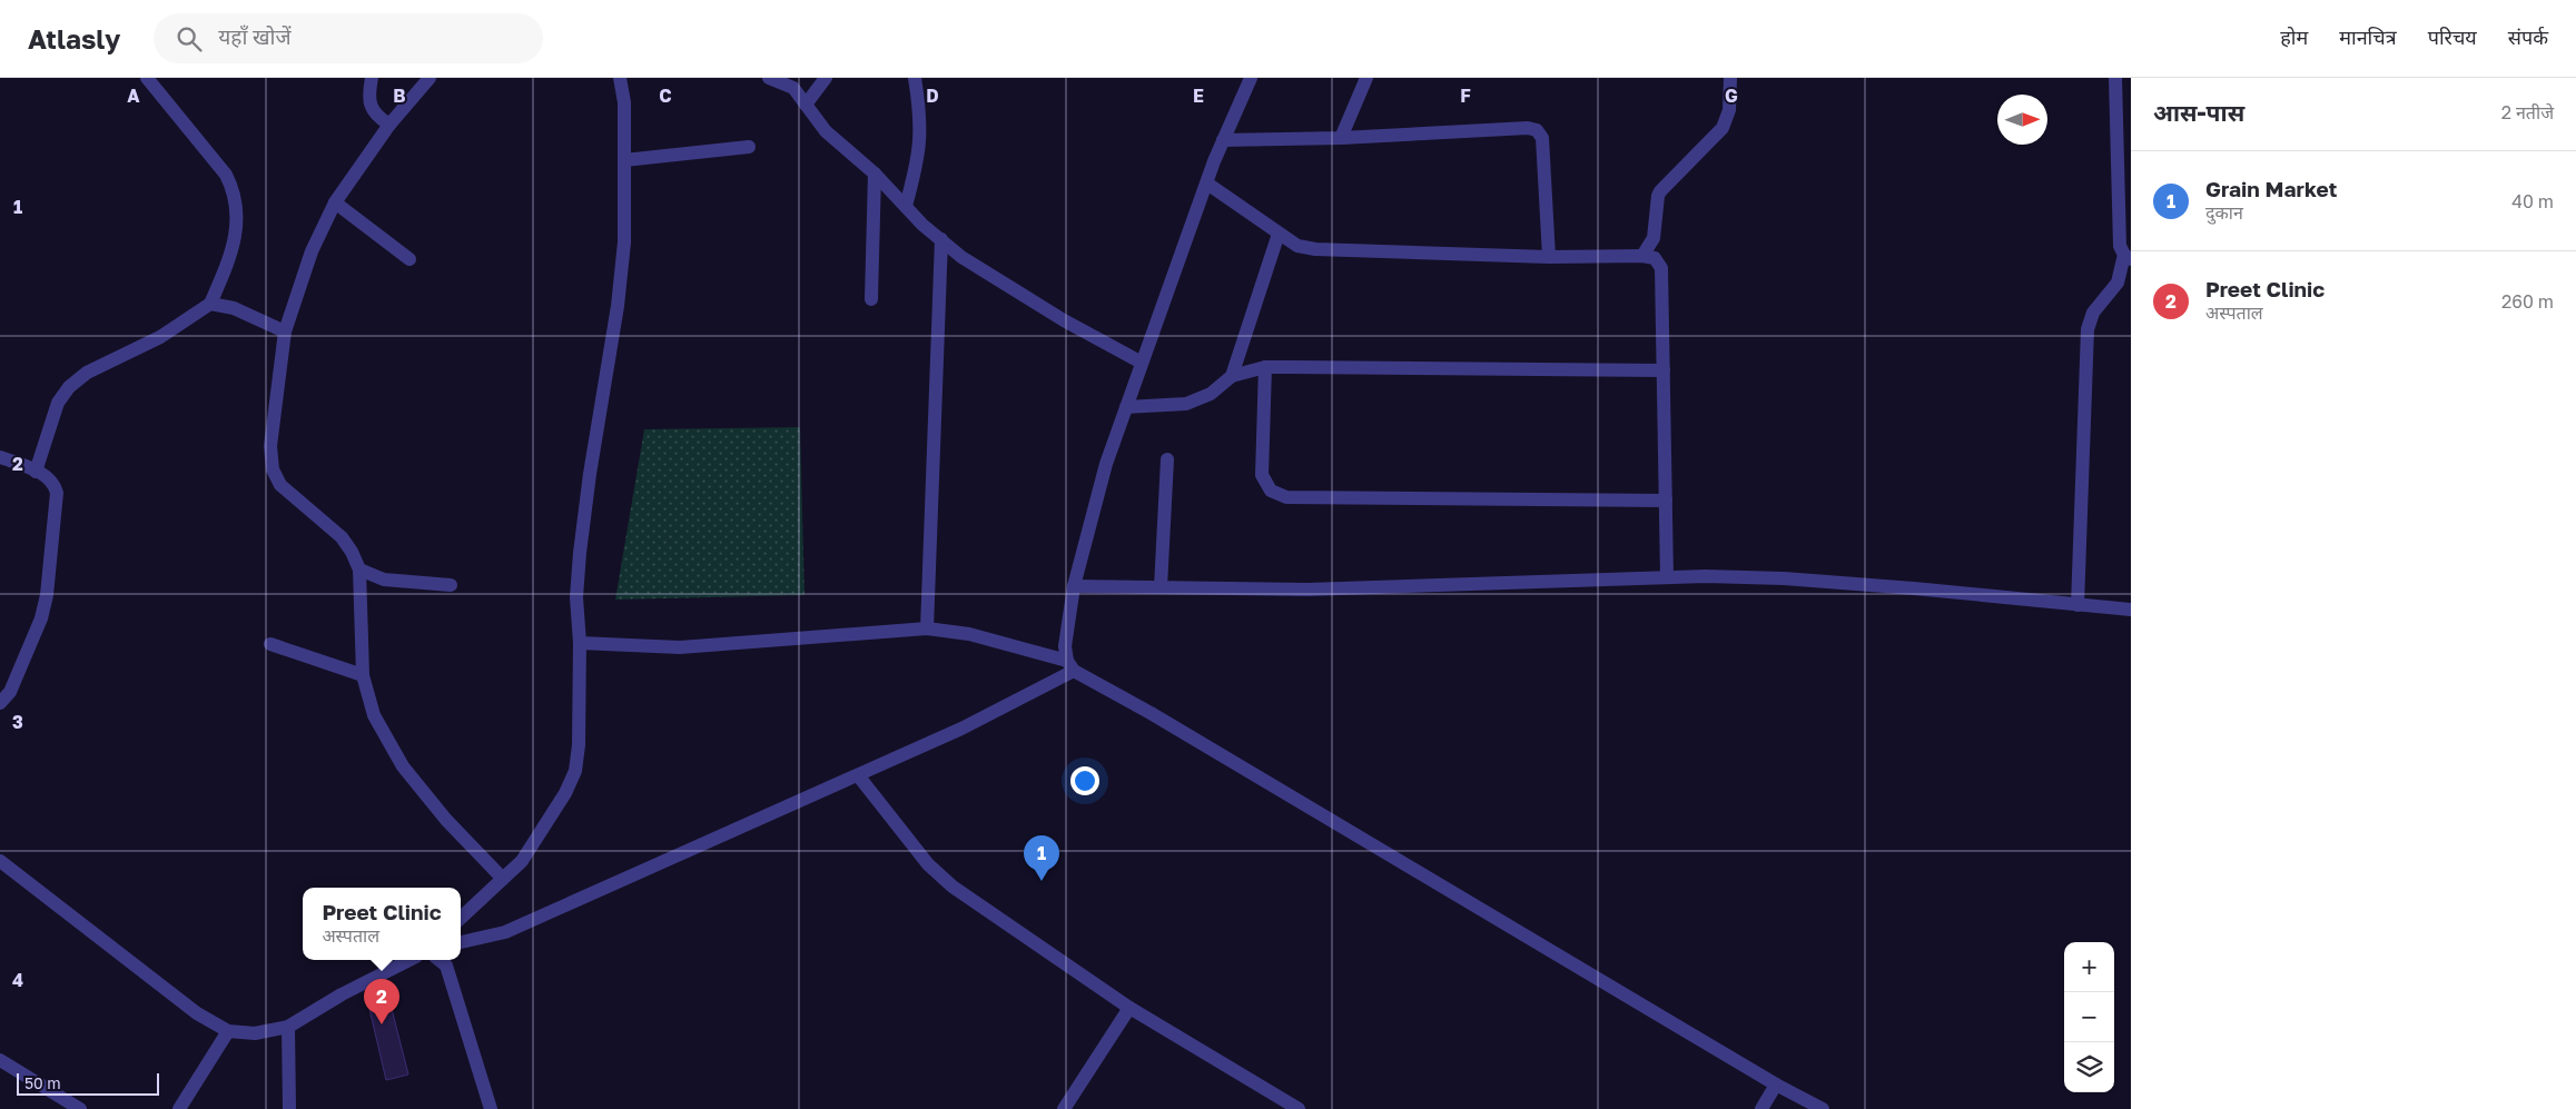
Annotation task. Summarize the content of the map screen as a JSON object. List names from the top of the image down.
{
  "scale_bar": "50 m",
  "north": "right",
  "page": {
    "header": "Atlasly",
    "search": "यहाँ खोजें",
    "nav": [
      "होम",
      "मानचित्र",
      "परिचय",
      "संपर्क"
    ],
    "heading": ["आस-पास", "2 नतीजे"],
    "list": [
      {
        "mark": "1",
        "name": "Grain Market",
        "note": "दुकान",
        "value": "40 m"
      },
      {
        "mark": "2",
        "name": "Preet Clinic",
        "note": "अस्पताल",
        "value": "260 m"
      }
    ],
    "pins": ["1", "2"],
    "popup": ["Preet Clinic", "अस्पताल"],
    "map_buttons": ["+", "−"],
    "scale": "50 m"
  },
  "grid": {
    "columns": [
      "A",
      "B",
      "C",
      "D",
      "E",
      "F",
      "G"
    ],
    "rows": [
      "1",
      "2",
      "3",
      "4"
    ]
  }
}
